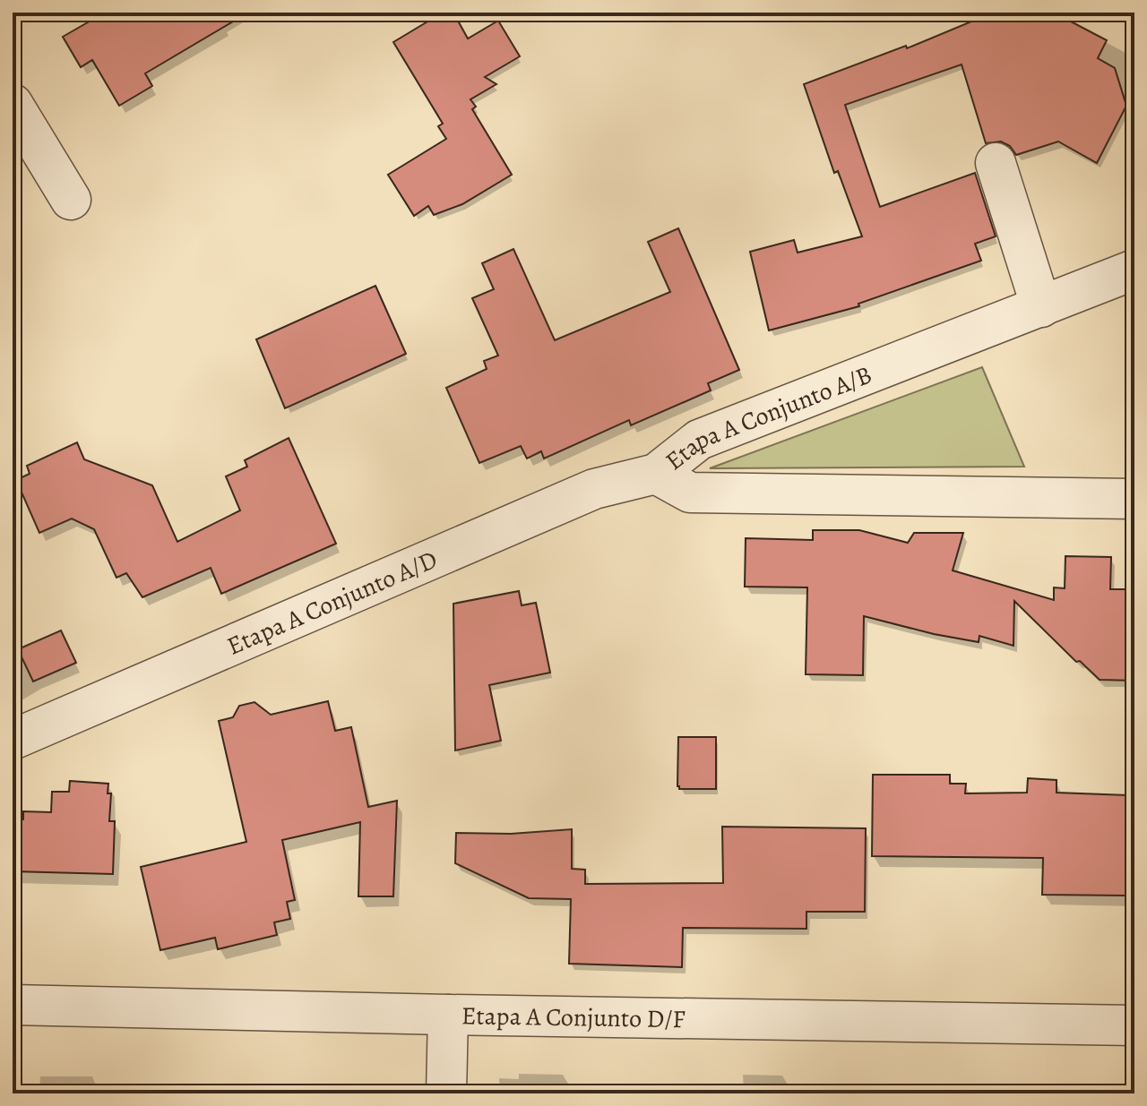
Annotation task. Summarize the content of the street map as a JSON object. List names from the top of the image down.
{
  "streets": {
    "street": ["Etapa A Conjunto A/B", "Etapa A Conjunto A/D", "Etapa A Conjunto D/F"]
  },
  "crossings": [
    ["Etapa A Conjunto A/B", "Etapa A Conjunto A/D"]
  ]
}
